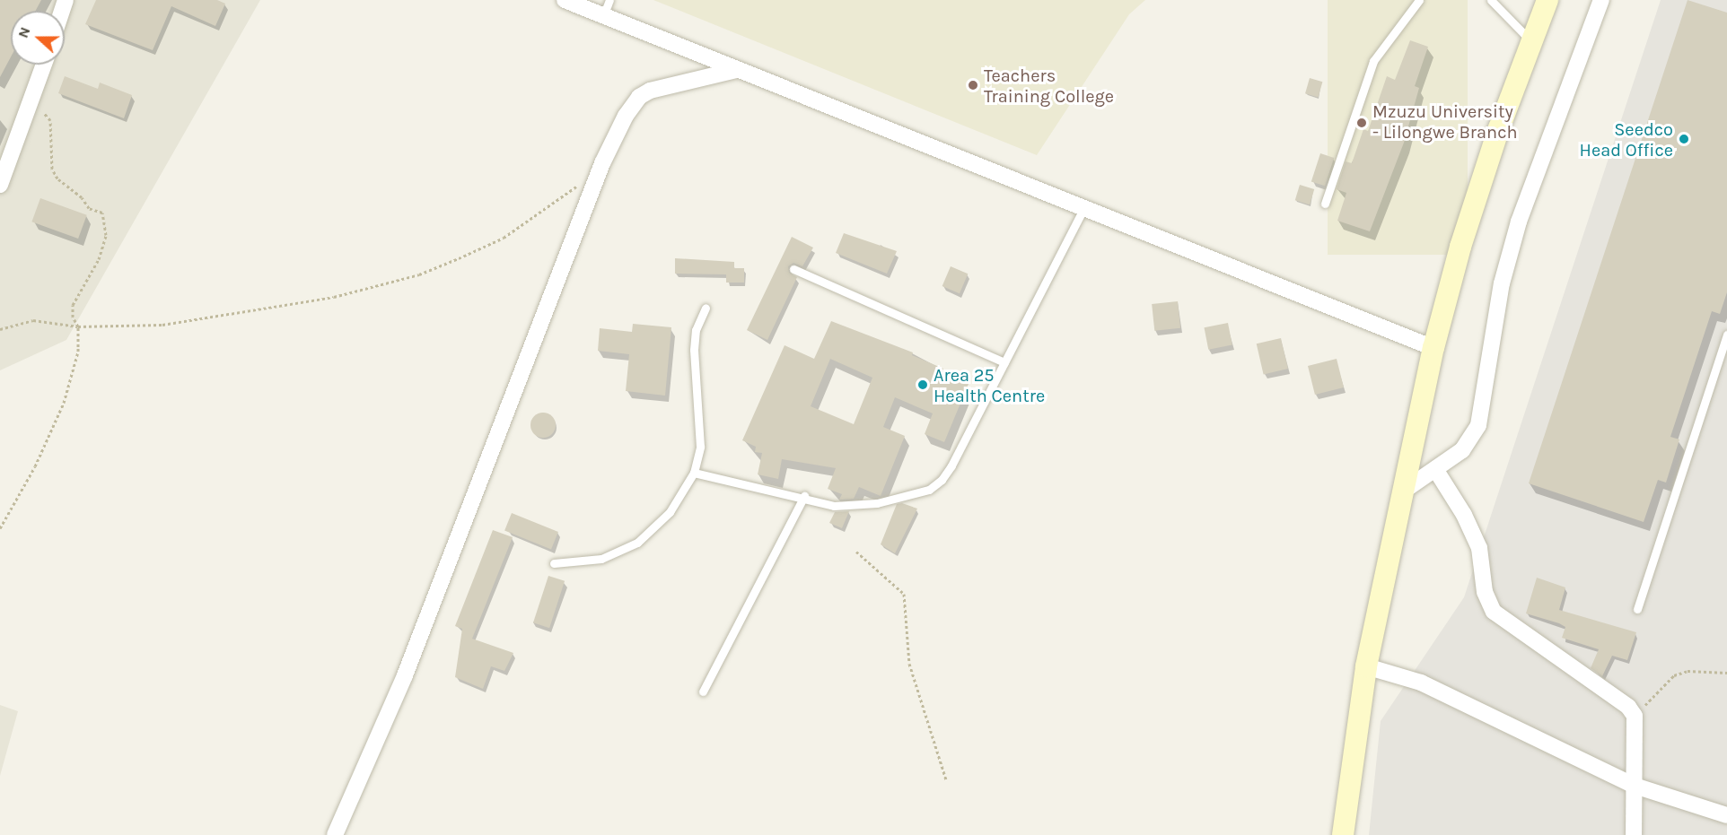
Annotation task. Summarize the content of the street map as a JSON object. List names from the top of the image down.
{
  "places": [
    "Teachers Training College",
    "Mzuzu University - Lilongwe Branch",
    "Seedco Head Office",
    "Area 25 Health Centre"
  ],
  "north": "left"
}
